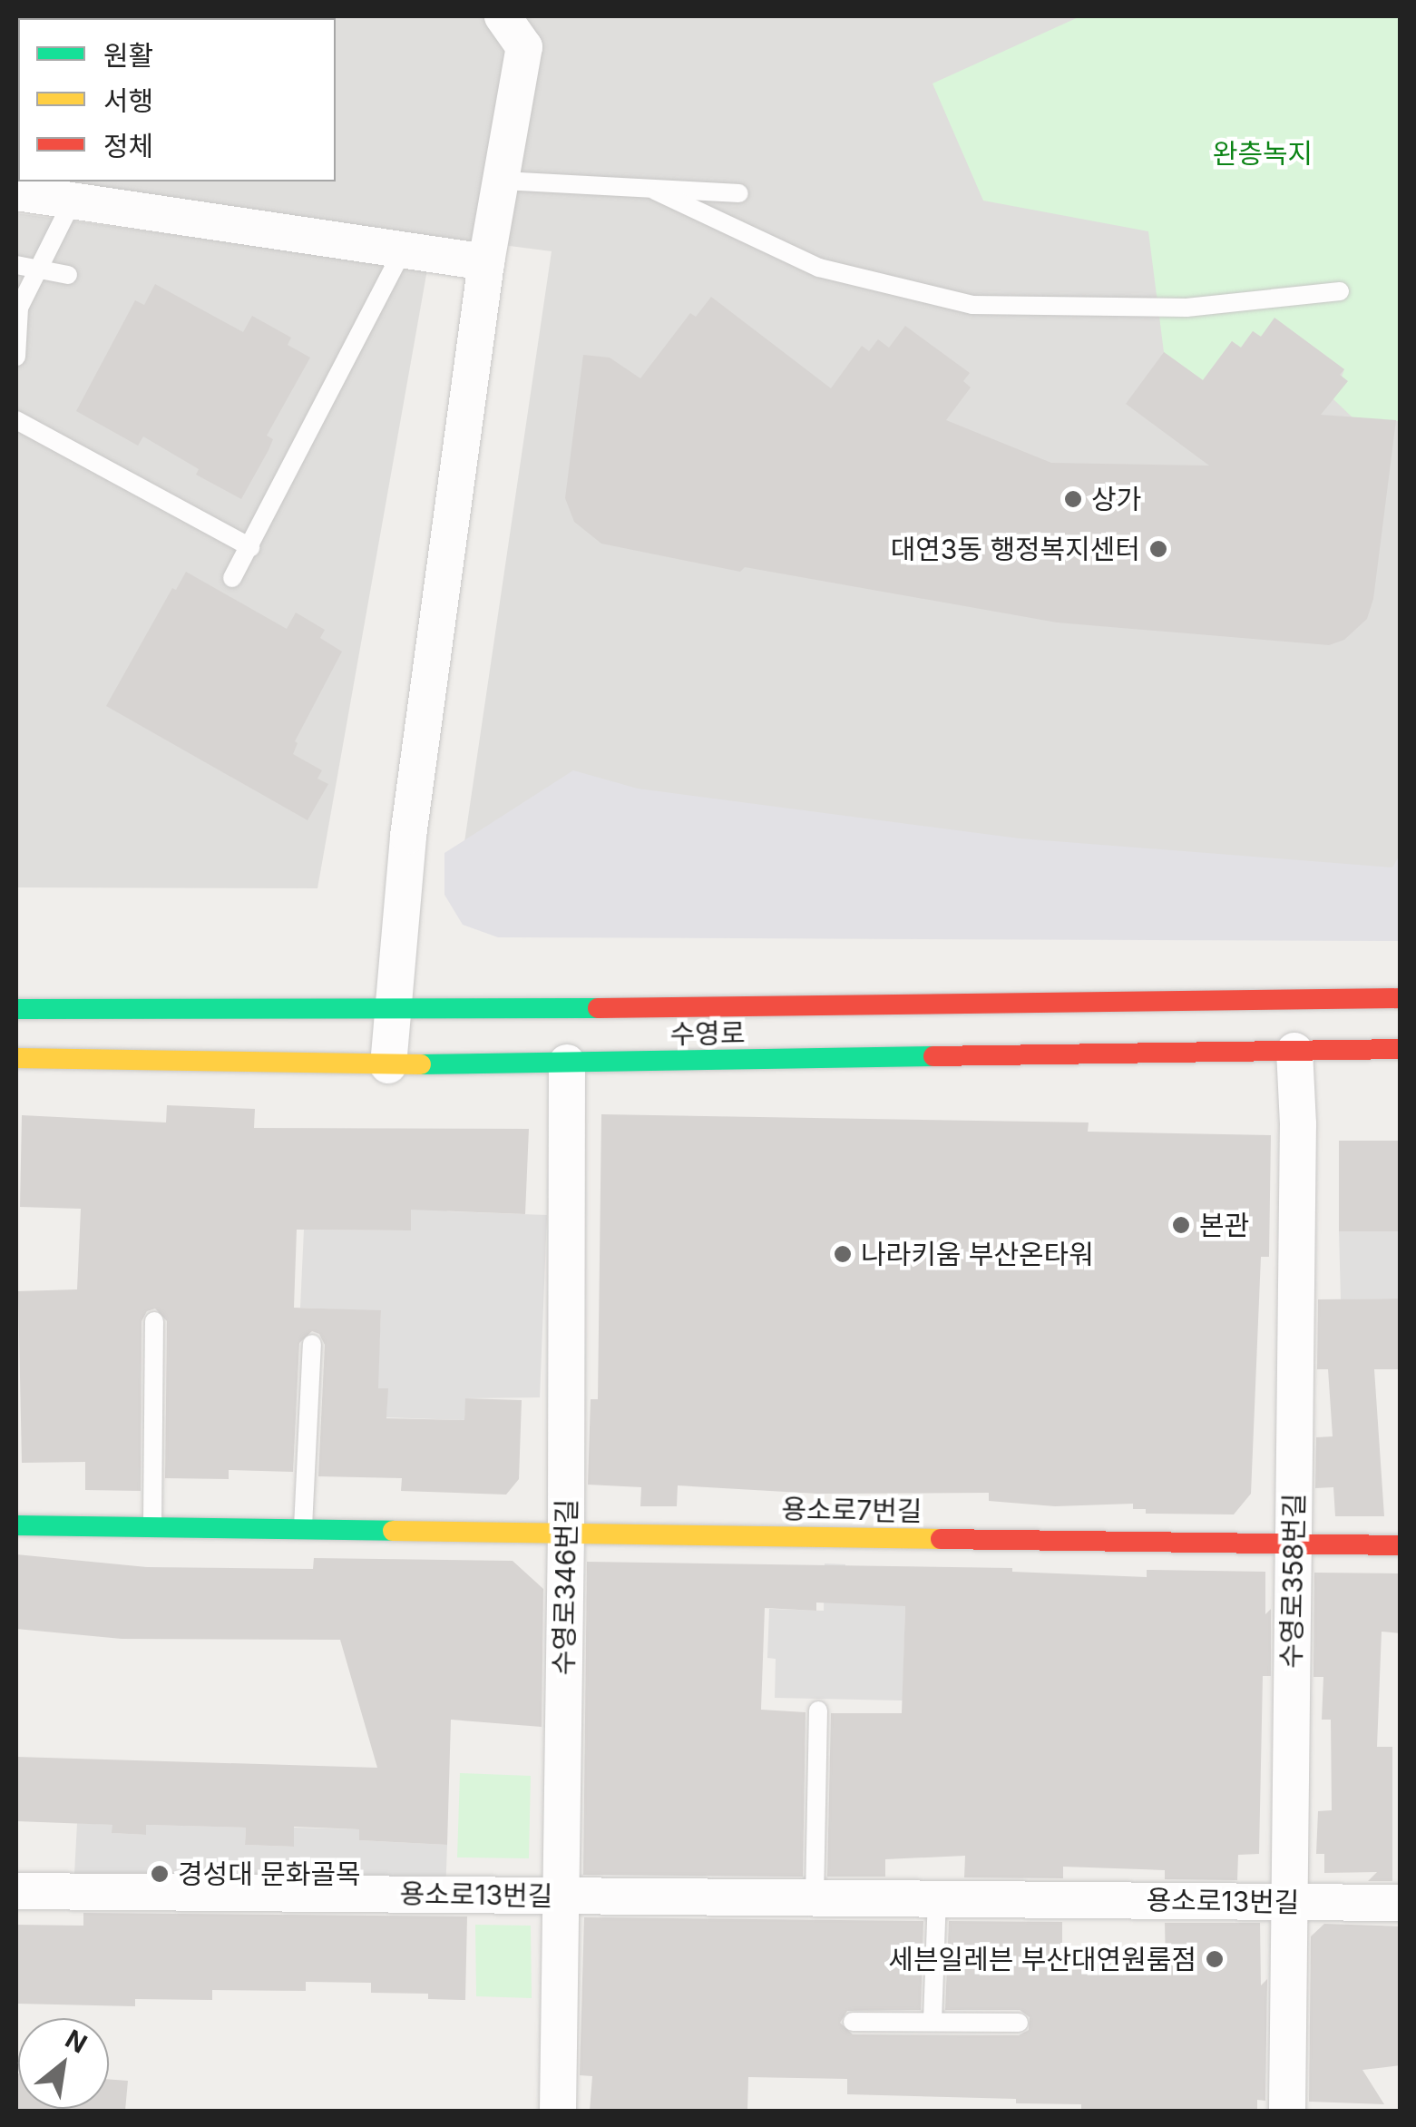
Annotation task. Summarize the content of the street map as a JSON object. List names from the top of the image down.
{
  "streets": {
    "main road": ["수영로", "용소로7번길"],
    "street": ["수영로358번길", "수영로346번길", "용소로13번길"]
  },
  "crossings": [
    ["수영로", "수영로358번길"],
    ["수영로", "수영로346번길"],
    ["용소로7번길", "수영로358번길"],
    ["용소로7번길", "수영로346번길"],
    ["수영로358번길", "용소로13번길"],
    ["수영로346번길", "용소로13번길"]
  ],
  "parks": ["완층녹지"],
  "places": [
    "상가",
    "대연3동 행정복지센터",
    "본관",
    "나라키움 부산온타워",
    "경성대 문화골목",
    "세븐일레븐 부산대연원룸점"
  ],
  "legend": ["원활", "서행", "정체"],
  "north": "top right"
}
